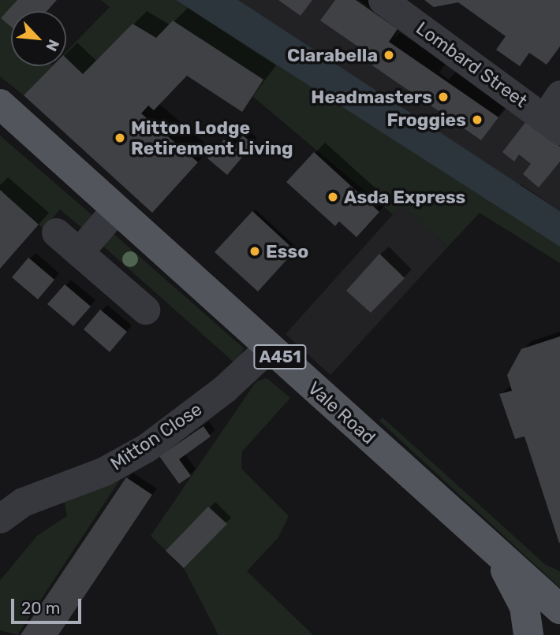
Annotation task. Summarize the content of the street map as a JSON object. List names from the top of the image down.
{
  "streets": {
    "main road": ["A451", "Vale Road"],
    "street": ["Lombard Street", "Mitton Close"]
  },
  "crossings": [
    ["Vale Road", "Mitton Close"]
  ],
  "places": [
    "Clarabella",
    "Headmasters",
    "Froggies",
    "Mitton Lodge Retirement Living",
    "Asda Express",
    "Esso"
  ],
  "scale_bar": "20 m",
  "north": "bottom right"
}
